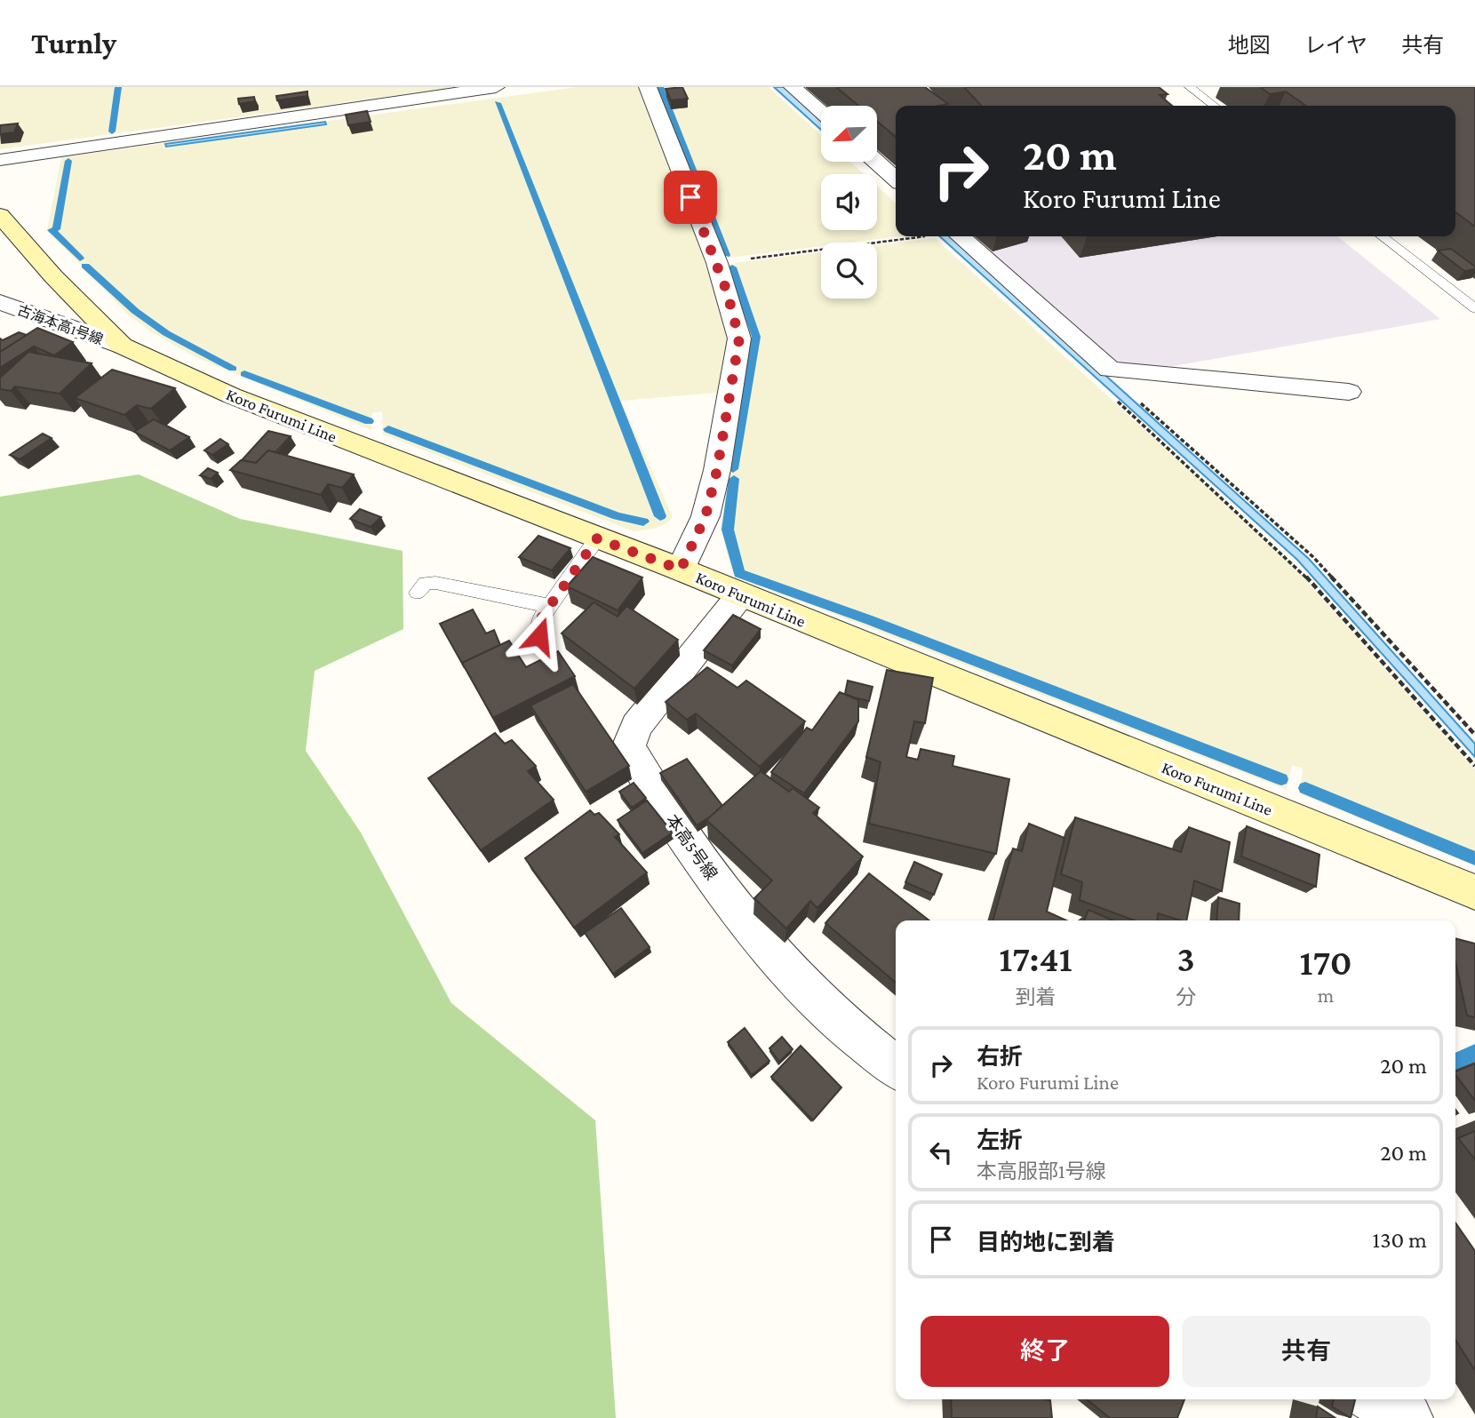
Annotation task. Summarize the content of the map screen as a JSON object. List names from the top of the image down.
{
  "streets": {
    "main road": ["Koro Furumi Line"],
    "street": ["古海本高1号線", "本高5号線"]
  },
  "crossings": [
    ["古海本高1号線", "Koro Furumi Line"],
    ["Koro Furumi Line", "本高5号線"]
  ],
  "north": "bottom left",
  "page": {
    "header": "Turnly",
    "nav": ["地図", "レイヤ", "共有"],
    "turn": ["20 m", "Koro Furumi Line"],
    "eta": [
      "17:41",
      "到着",
      "3",
      "分",
      "170",
      "m"
    ],
    "list": [
      {
        "name": "右折",
        "note": "Koro Furumi Line",
        "value": "20 m"
      },
      {
        "name": "左折",
        "note": "本高服部1号線",
        "value": "20 m"
      },
      {
        "name": "目的地に到着",
        "value": "130 m"
      }
    ],
    "buttons": ["終了", "共有"]
  }
}
